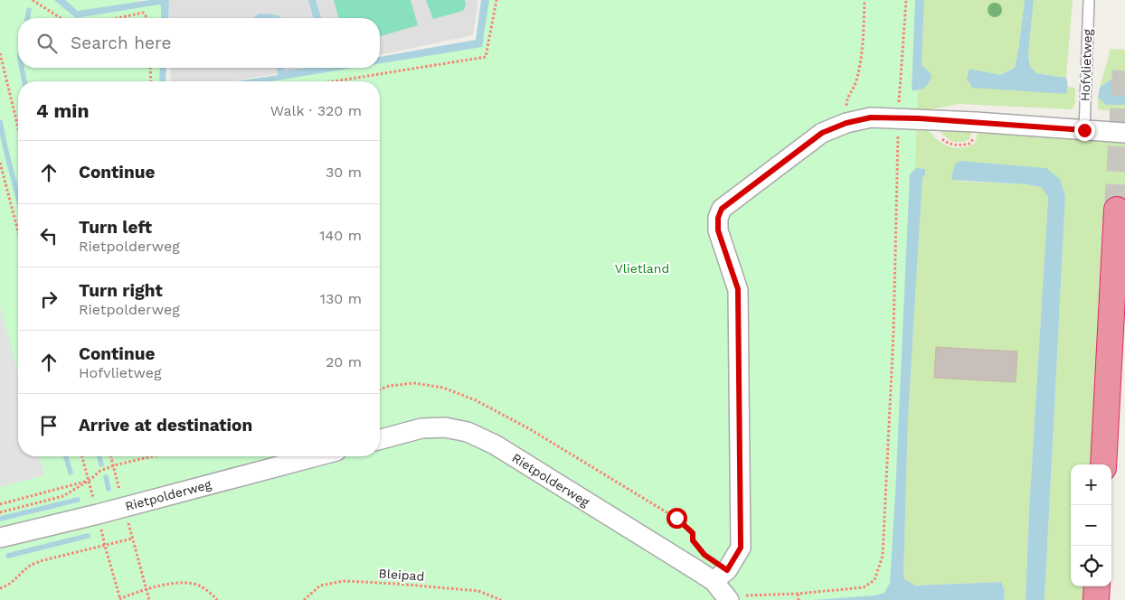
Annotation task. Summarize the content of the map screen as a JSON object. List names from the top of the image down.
{
  "streets": {
    "street": ["Rietpolderweg"],
    "lane": ["Hofvlietweg"],
    "path": ["Bleipad"]
  },
  "parks": ["Vlietland"],
  "page": {
    "search": "Search here",
    "heading": ["4 min", "Walk · 320 m"],
    "list": [
      ["Continue", "30 m"],
      ["Turn left", "Rietpolderweg", "140 m"],
      ["Turn right", "Rietpolderweg", "130 m"],
      ["Continue", "Hofvlietweg", "20 m"],
      "Arrive at destination"
    ],
    "map_buttons": ["+", "−"]
  }
}
